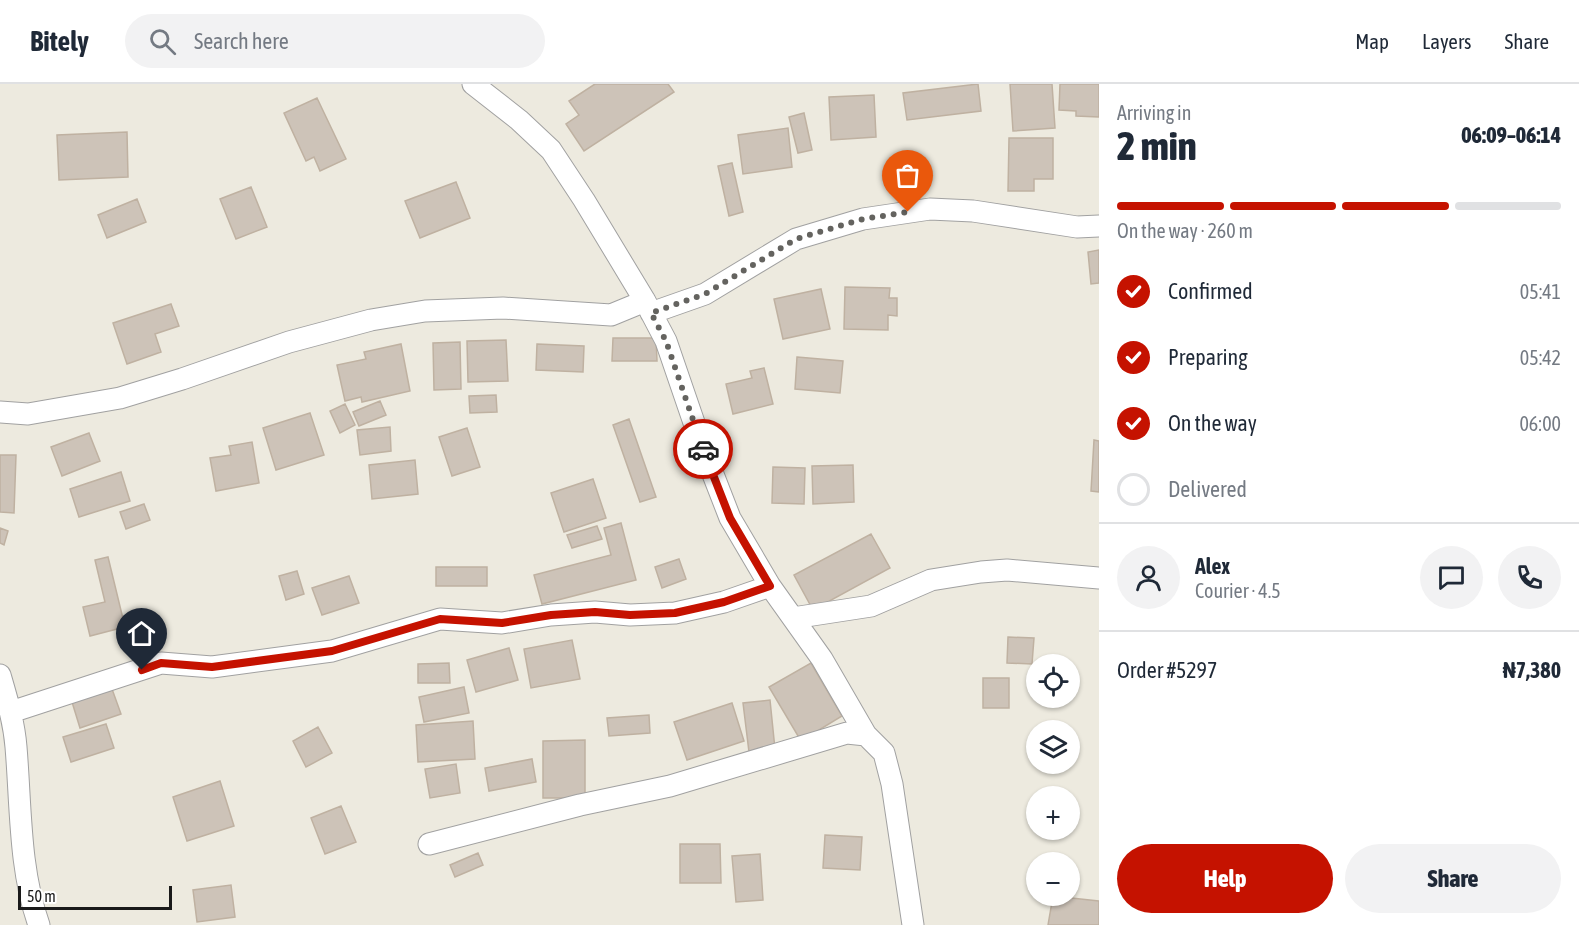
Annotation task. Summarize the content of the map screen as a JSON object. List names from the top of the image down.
{
  "scale_bar": "50 m",
  "page": {
    "header": "Bitely",
    "search": "Search here",
    "nav": ["Map", "Layers", "Share"],
    "heading": ["2 min", "Arriving in", "06:09–06:14"],
    "panel": [
      "Alex",
      "Courier · 4.5",
      "Order #5297",
      "₦7,380"
    ],
    "bar": "On the way · 260 m",
    "list": [
      ["Confirmed", "05:41"],
      ["Preparing", "05:42"],
      ["On the way", "06:00"],
      "Delivered"
    ],
    "map_buttons": ["+", "−"],
    "buttons": ["Help", "Share"],
    "scale": "50 m"
  }
}
